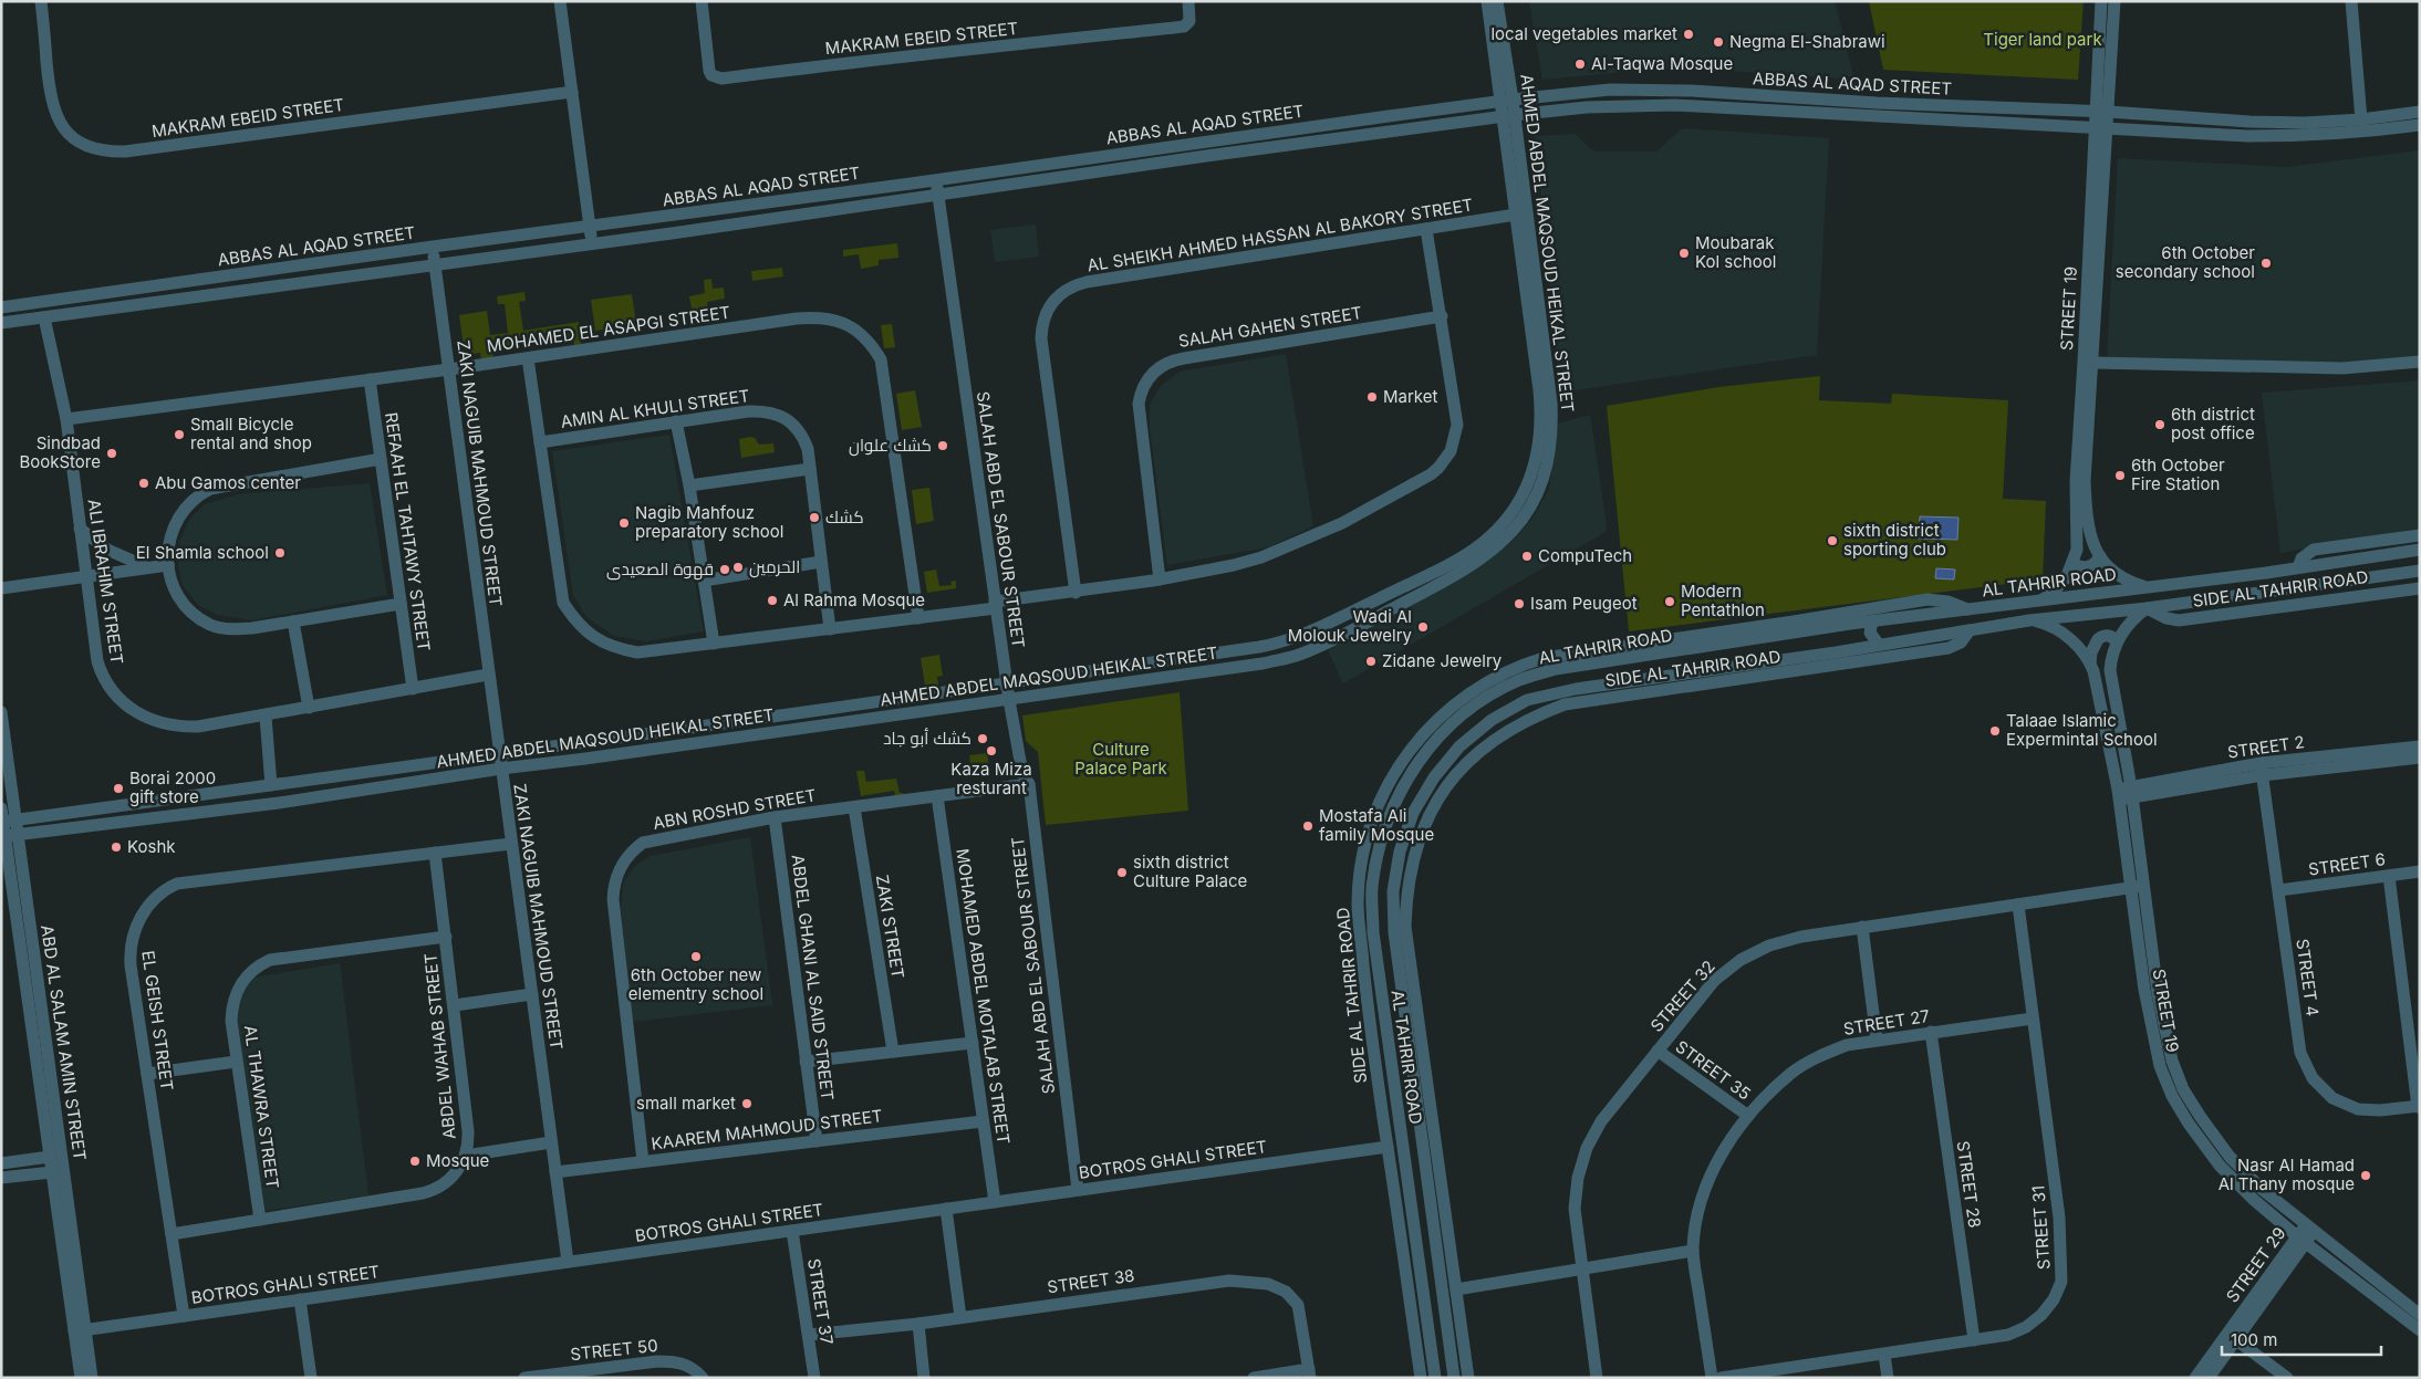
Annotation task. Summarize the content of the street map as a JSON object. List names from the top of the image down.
{
  "streets": {
    "street": [
      "MAKRAM EBEID STREET",
      "ABBAS AL AQAD STREET",
      "AL SHEIKH AHMED HASSAN AL BAKORY STREET",
      "AHMED ABDEL MAQSOUD HEIKAL STREET",
      "STREET 19",
      "SALAH GAHEN STREET",
      "MOHAMED EL ASAPGI STREET",
      "AMIN AL KHULI STREET",
      "ZAKI NAGUIB MAHMOUD STREET",
      "SALAH ABD EL SABOUR STREET",
      "REFAAH EL TAHTAWY STREET",
      "ALI IBRAHIM STREET",
      "AL TAHRIR ROAD",
      "SIDE AL TAHRIR ROAD",
      "STREET 2",
      "ABN ROSHD STREET",
      "STREET 6",
      "ZAKI STREET",
      "ABDEL GHANI AL SAID STREET",
      "STREET 4",
      "MOHAMED ABDEL MOTALAB STREET",
      "STREET 32",
      "EL GEISH STREET",
      "STREET 27",
      "ABD AL SALAM AMIN STREET",
      "ABDEL WAHAB STREET",
      "STREET 35",
      "AL THAWRA STREET",
      "KAAREM MAHMOUD STREET",
      "BOTROS GHALI STREET",
      "STREET 28",
      "STREET 31",
      "STREET 29",
      "STREET 38",
      "STREET 37",
      "STREET 50"
    ]
  },
  "crossings": [
    ["ABBAS AL AQAD STREET", "AHMED ABDEL MAQSOUD HEIKAL STREET"],
    ["ABBAS AL AQAD STREET", "STREET 19"],
    ["ABBAS AL AQAD STREET", "ZAKI NAGUIB MAHMOUD STREET"],
    ["ABBAS AL AQAD STREET", "SALAH ABD EL SABOUR STREET"],
    ["ABBAS AL AQAD STREET", "ALI IBRAHIM STREET"],
    ["AL SHEIKH AHMED HASSAN AL BAKORY STREET", "AHMED ABDEL MAQSOUD HEIKAL STREET"],
    ["AHMED ABDEL MAQSOUD HEIKAL STREET", "ZAKI NAGUIB MAHMOUD STREET"],
    ["AHMED ABDEL MAQSOUD HEIKAL STREET", "SALAH ABD EL SABOUR STREET"],
    ["AHMED ABDEL MAQSOUD HEIKAL STREET", "ABD AL SALAM AMIN STREET"],
    ["STREET 19", "AL TAHRIR ROAD"],
    ["STREET 19", "SIDE AL TAHRIR ROAD"],
    ["STREET 19", "STREET 2"],
    ["STREET 19", "STREET 32"],
    ["STREET 19", "STREET 29"],
    ["MOHAMED EL ASAPGI STREET", "ZAKI NAGUIB MAHMOUD STREET"],
    ["MOHAMED EL ASAPGI STREET", "REFAAH EL TAHTAWY STREET"],
    ["MOHAMED EL ASAPGI STREET", "ALI IBRAHIM STREET"],
    ["ZAKI NAGUIB MAHMOUD STREET", "ALI IBRAHIM STREET"],
    ["ZAKI NAGUIB MAHMOUD STREET", "EL GEISH STREET"],
    ["ZAKI NAGUIB MAHMOUD STREET", "KAAREM MAHMOUD STREET"],
    ["ZAKI NAGUIB MAHMOUD STREET", "BOTROS GHALI STREET"],
    ["SALAH ABD EL SABOUR STREET", "ABN ROSHD STREET"],
    ["SALAH ABD EL SABOUR STREET", "BOTROS GHALI STREET"],
    ["REFAAH EL TAHTAWY STREET", "ALI IBRAHIM STREET"],
    ["AL TAHRIR ROAD", "SIDE AL TAHRIR ROAD"],
    ["SIDE AL TAHRIR ROAD", "BOTROS GHALI STREET"],
    ["STREET 2", "STREET 4"],
    ["ABN ROSHD STREET", "ZAKI STREET"],
    ["ABN ROSHD STREET", "ABDEL GHANI AL SAID STREET"],
    ["ABN ROSHD STREET", "MOHAMED ABDEL MOTALAB STREET"],
    ["ABN ROSHD STREET", "KAAREM MAHMOUD STREET"],
    ["STREET 6", "STREET 4"],
    ["ABDEL GHANI AL SAID STREET", "KAAREM MAHMOUD STREET"],
    ["MOHAMED ABDEL MOTALAB STREET", "KAAREM MAHMOUD STREET"],
    ["MOHAMED ABDEL MOTALAB STREET", "BOTROS GHALI STREET"],
    ["STREET 32", "STREET 35"],
    ["STREET 32", "STREET 31"],
    ["EL GEISH STREET", "ABDEL WAHAB STREET"],
    ["EL GEISH STREET", "BOTROS GHALI STREET"],
    ["STREET 27", "STREET 35"],
    ["STREET 27", "STREET 28"],
    ["STREET 27", "STREET 31"],
    ["ABD AL SALAM AMIN STREET", "BOTROS GHALI STREET"],
    ["ABDEL WAHAB STREET", "AL THAWRA STREET"],
    ["BOTROS GHALI STREET", "STREET 37"],
    ["STREET 28", "STREET 31"],
    ["STREET 38", "STREET 37"]
  ],
  "parks": ["Tiger land park", "Culture Palace Park"],
  "places": [
    "local vegetables market",
    "Negma El-Shabrawi",
    "Al-Taqwa Mosque",
    "Moubarak Kol school",
    "6th October secondary school",
    "Market",
    "6th district post office",
    "Small Bicycle rental and shop",
    "كشك علوان",
    "Sindbad BookStore",
    "6th October Fire Station",
    "Abu Gamos center",
    "كشك",
    "Nagib Mahfouz preparatory school",
    "sixth district sporting club",
    "El Shamla school",
    "CompuTech",
    "الحرمين",
    "قهوة الصعيدى",
    "Al Rahma Mosque",
    "Modern Pentathlon",
    "Isam Peugeot",
    "Wadi Al Molouk Jewelry",
    "Zidane Jewelry",
    "Talaae Islamic Expermintal School",
    "كشك أبو جاد",
    "Kaza Miza resturant",
    "Borai 2000 gift store",
    "Mostafa Ali family Mosque",
    "Koshk",
    "sixth district Culture Palace",
    "6th October new elementry school",
    "small market",
    "Mosque",
    "Nasr Al Hamad Al Thany mosque"
  ],
  "scale_bar": "100 m"
}
